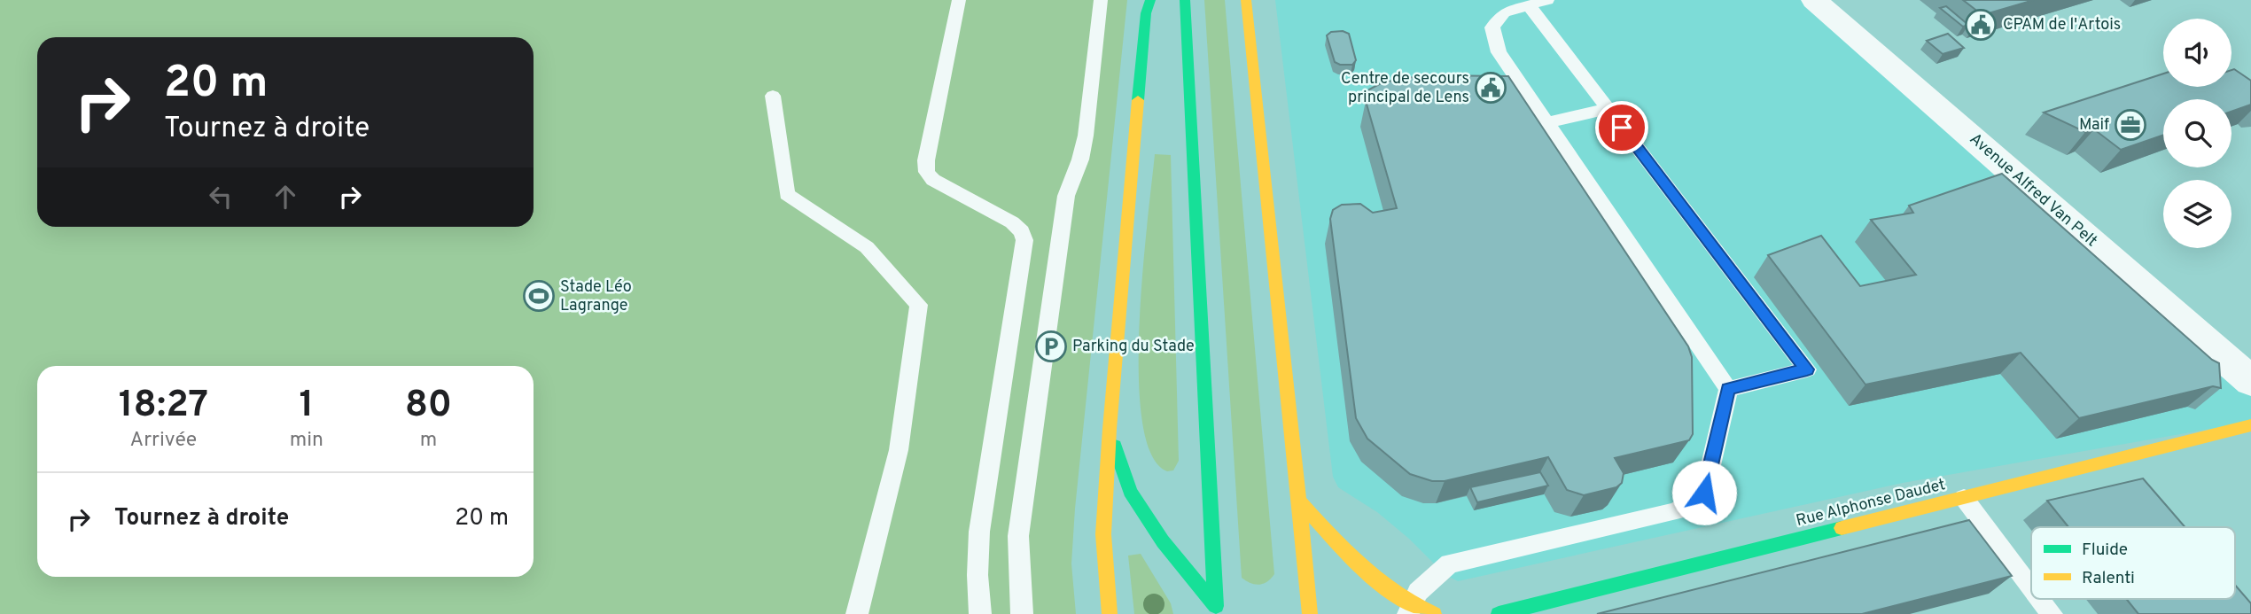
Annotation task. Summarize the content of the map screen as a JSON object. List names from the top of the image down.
{
  "streets": {
    "main road": ["Rue Alphonse Daudet"],
    "street": ["Avenue Alfred Van Pelt"]
  },
  "places": {
    "public building": ["CPAM de l'Artois", "Centre de secours principal de Lens"],
    "office": ["Maif"],
    "sports": ["Stade Léo Lagrange"],
    "parking": ["Parking du Stade"]
  },
  "legend": ["Fluide", "Ralenti"],
  "page": {
    "turn": ["20 m", "Tournez à droite"],
    "eta": [
      "18:27",
      "Arrivée",
      "1",
      "min",
      "80",
      "m"
    ],
    "list": [
      {
        "name": "Tournez à droite",
        "value": "20 m"
      }
    ]
  }
}
